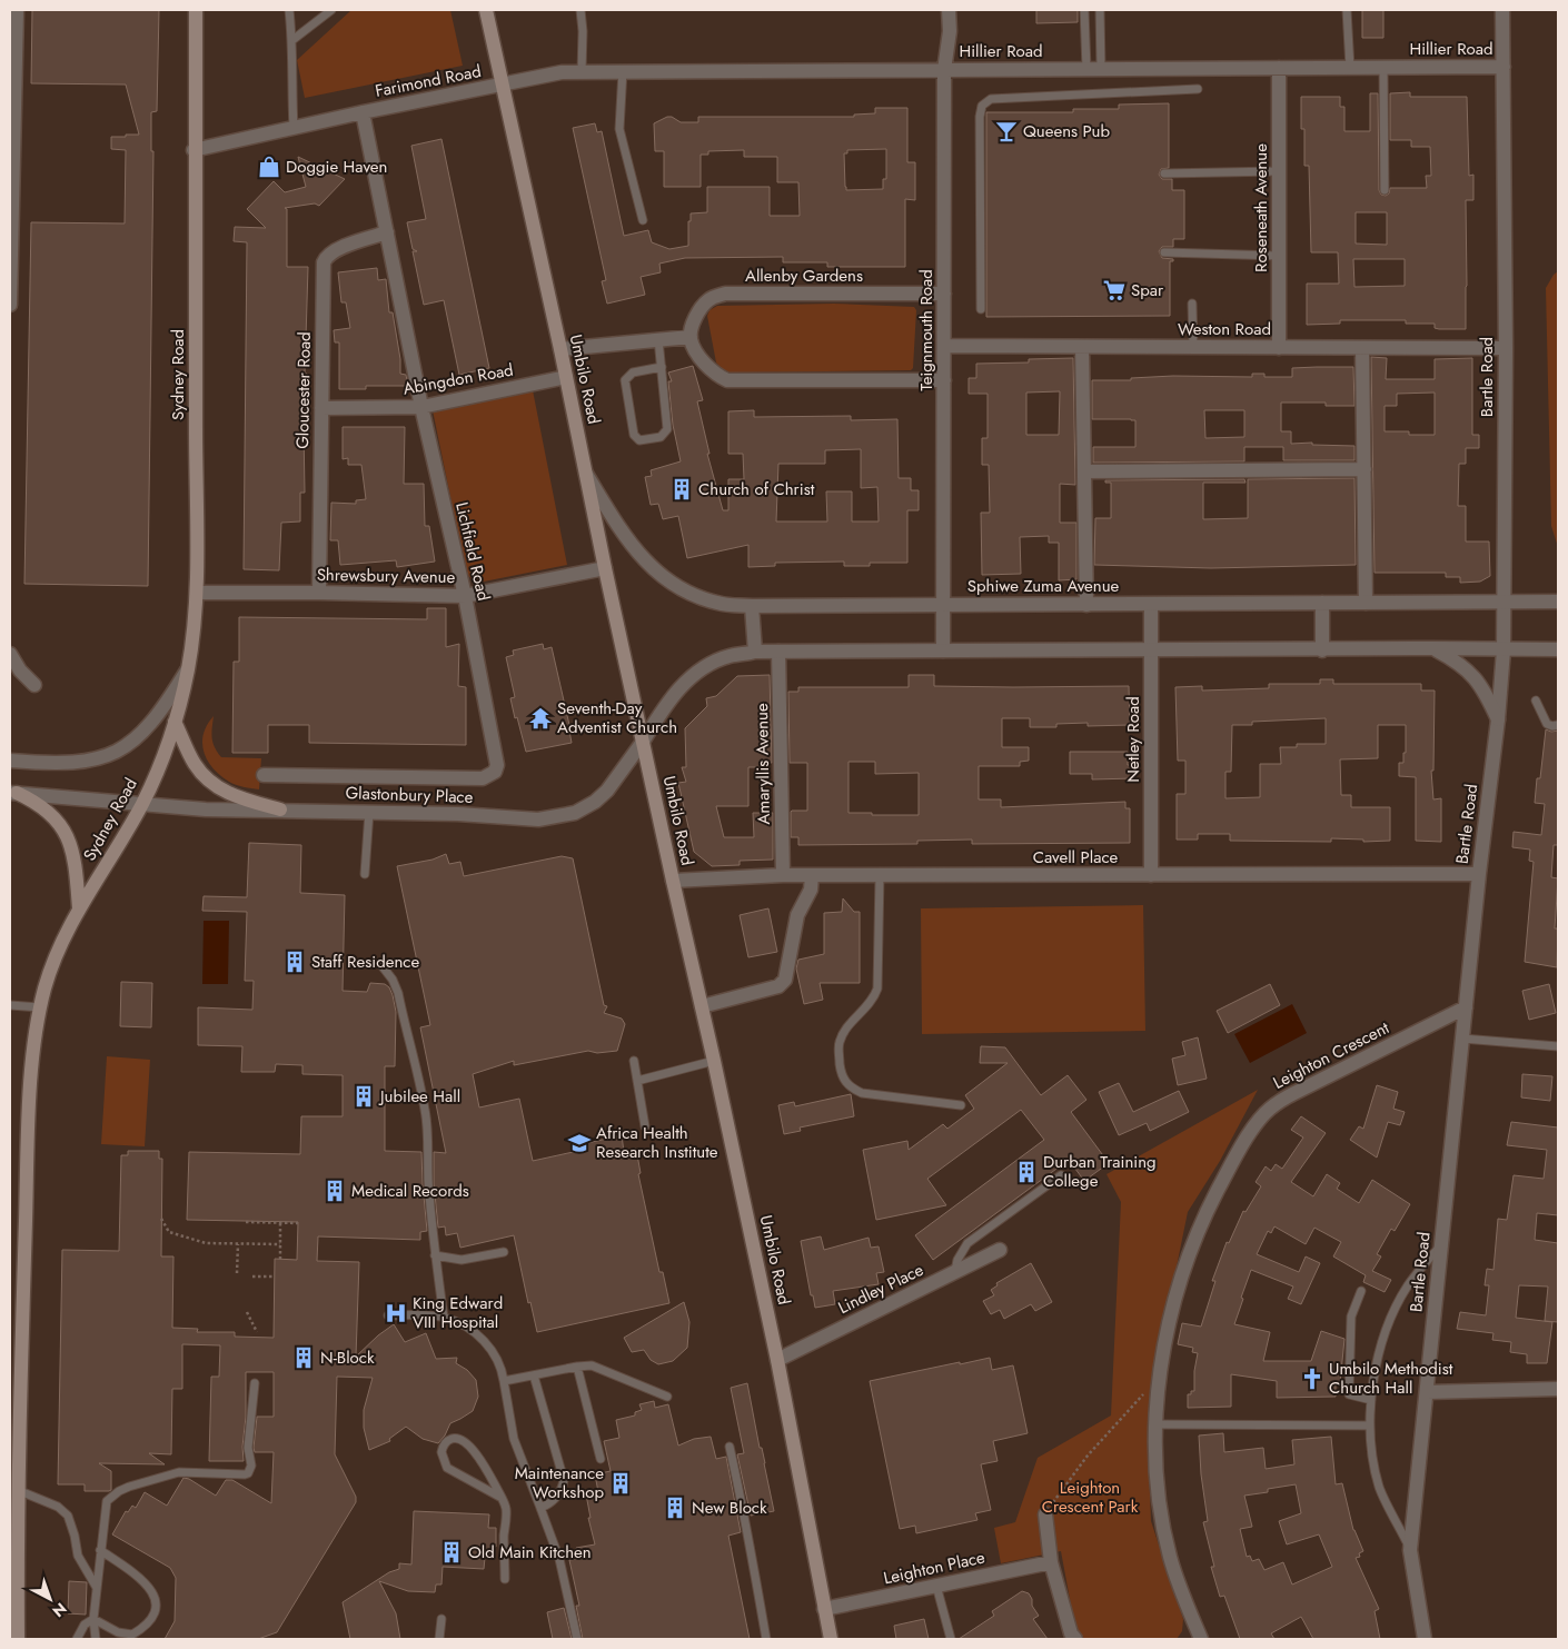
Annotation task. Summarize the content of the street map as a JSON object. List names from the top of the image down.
{
  "streets": {
    "main road": ["Sydney Road", "Umbilo Road"],
    "street": [
      "Hillier Road",
      "Farimond Road",
      "Roseneath Avenue",
      "Allenby Gardens",
      "Weston Road",
      "Teignmouth Road",
      "Bartle Road",
      "Abingdon Road",
      "Gloucester Road",
      "Lichfield Road",
      "Shrewsbury Avenue",
      "Sphiwe Zuma Avenue",
      "Netley Road",
      "Amaryllis Avenue",
      "Glastonbury Place",
      "Cavell Place",
      "Leighton Crescent",
      "Lindley Place",
      "Leighton Place"
    ]
  },
  "crossings": [
    ["Hillier Road", "Farimond Road"],
    ["Hillier Road", "Roseneath Avenue"],
    ["Hillier Road", "Teignmouth Road"],
    ["Hillier Road", "Bartle Road"],
    ["Hillier Road", "Umbilo Road"],
    ["Farimond Road", "Sydney Road"],
    ["Farimond Road", "Umbilo Road"],
    ["Farimond Road", "Lichfield Road"],
    ["Roseneath Avenue", "Weston Road"],
    ["Allenby Gardens", "Teignmouth Road"],
    ["Weston Road", "Teignmouth Road"],
    ["Weston Road", "Bartle Road"],
    ["Teignmouth Road", "Sphiwe Zuma Avenue"],
    ["Sydney Road", "Shrewsbury Avenue"],
    ["Sydney Road", "Glastonbury Place"],
    ["Bartle Road", "Sphiwe Zuma Avenue"],
    ["Bartle Road", "Cavell Place"],
    ["Bartle Road", "Leighton Crescent"],
    ["Abingdon Road", "Umbilo Road"],
    ["Abingdon Road", "Gloucester Road"],
    ["Abingdon Road", "Lichfield Road"],
    ["Umbilo Road", "Shrewsbury Avenue"],
    ["Umbilo Road", "Sphiwe Zuma Avenue"],
    ["Umbilo Road", "Glastonbury Place"],
    ["Umbilo Road", "Cavell Place"],
    ["Umbilo Road", "Lindley Place"],
    ["Umbilo Road", "Leighton Place"],
    ["Gloucester Road", "Lichfield Road"],
    ["Gloucester Road", "Shrewsbury Avenue"],
    ["Lichfield Road", "Shrewsbury Avenue"],
    ["Sphiwe Zuma Avenue", "Netley Road"],
    ["Netley Road", "Cavell Place"],
    ["Amaryllis Avenue", "Cavell Place"]
  ],
  "parks": ["Leighton Crescent Park"],
  "places": {
    "bar": ["Queens Pub"],
    "shop": ["Doggie Haven"],
    "supermarket": ["Spar"],
    "building": [
      "Church of Christ",
      "Staff Residence",
      "Jubilee Hall",
      "Durban Training College",
      "Medical Records",
      "N-Block",
      "Maintenance Workshop",
      "New Block",
      "Old Main Kitchen"
    ],
    "temple": ["Seventh-Day Adventist Church"],
    "school or university": ["Africa Health Research Institute"],
    "hospital": ["King Edward VIII Hospital"],
    "church": ["Umbilo Methodist Church Hall"]
  },
  "north": "bottom right"
}
